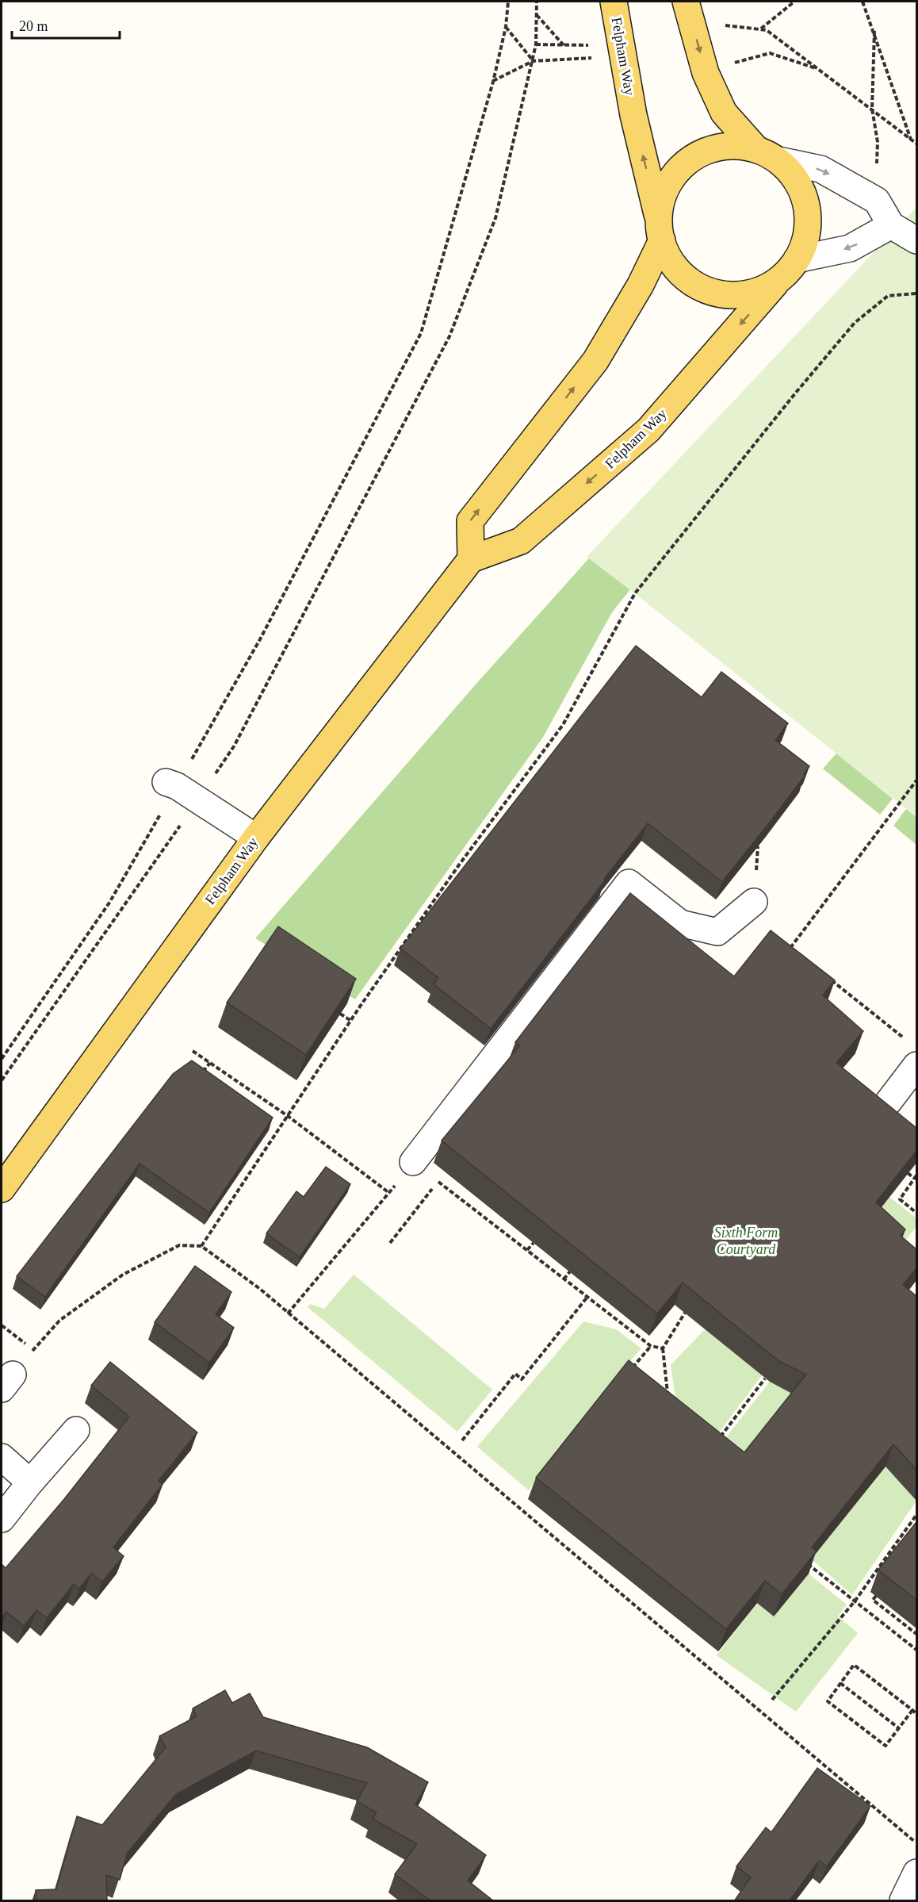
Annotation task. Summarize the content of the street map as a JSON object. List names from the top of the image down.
{
  "streets": {
    "main road": ["Felpham Way"]
  },
  "parks": ["Sixth Form Courtyard"],
  "scale_bar": "20 m"
}
